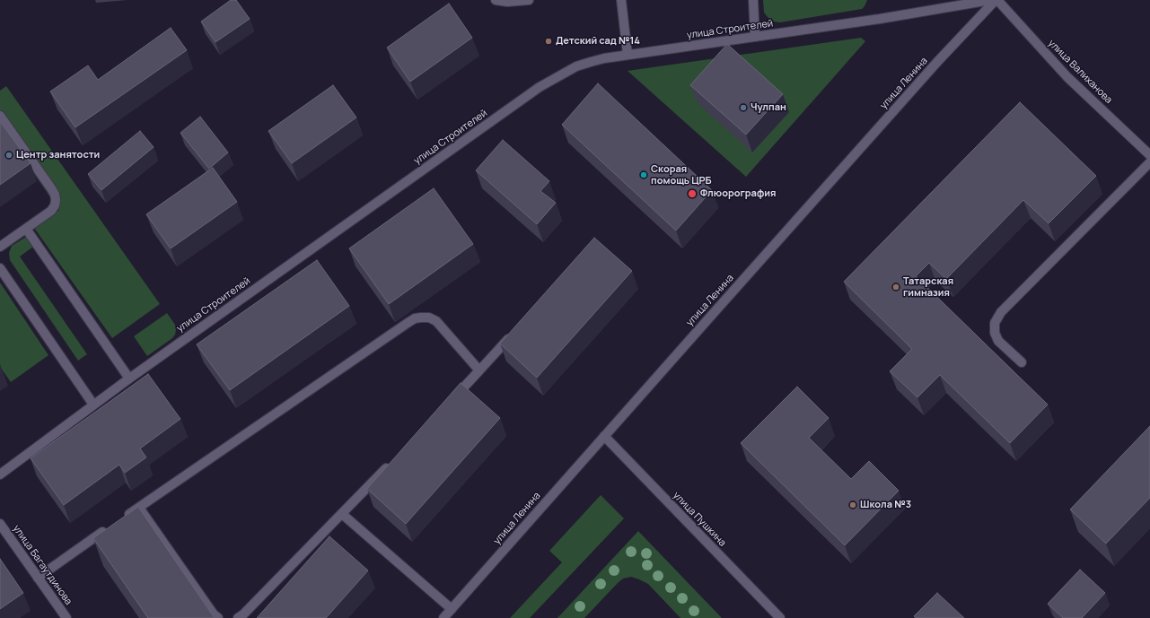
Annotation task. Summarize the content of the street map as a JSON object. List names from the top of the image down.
{
  "streets": {
    "street": [
      "улица Строителей",
      "улица Валиханова",
      "улица Ленина",
      "улица Пушкина",
      "улица Багаутдинова"
    ]
  },
  "crossings": [
    ["улица Валиханова", "улица Ленина"],
    ["улица Ленина", "улица Пушкина"]
  ],
  "places": [
    "Детский сад №14",
    "Чулпан",
    "Центр занятости",
    "Скорая помощь ЦРБ",
    "Флюорография",
    "Татарская гимназия",
    "Школа №3"
  ]
}
